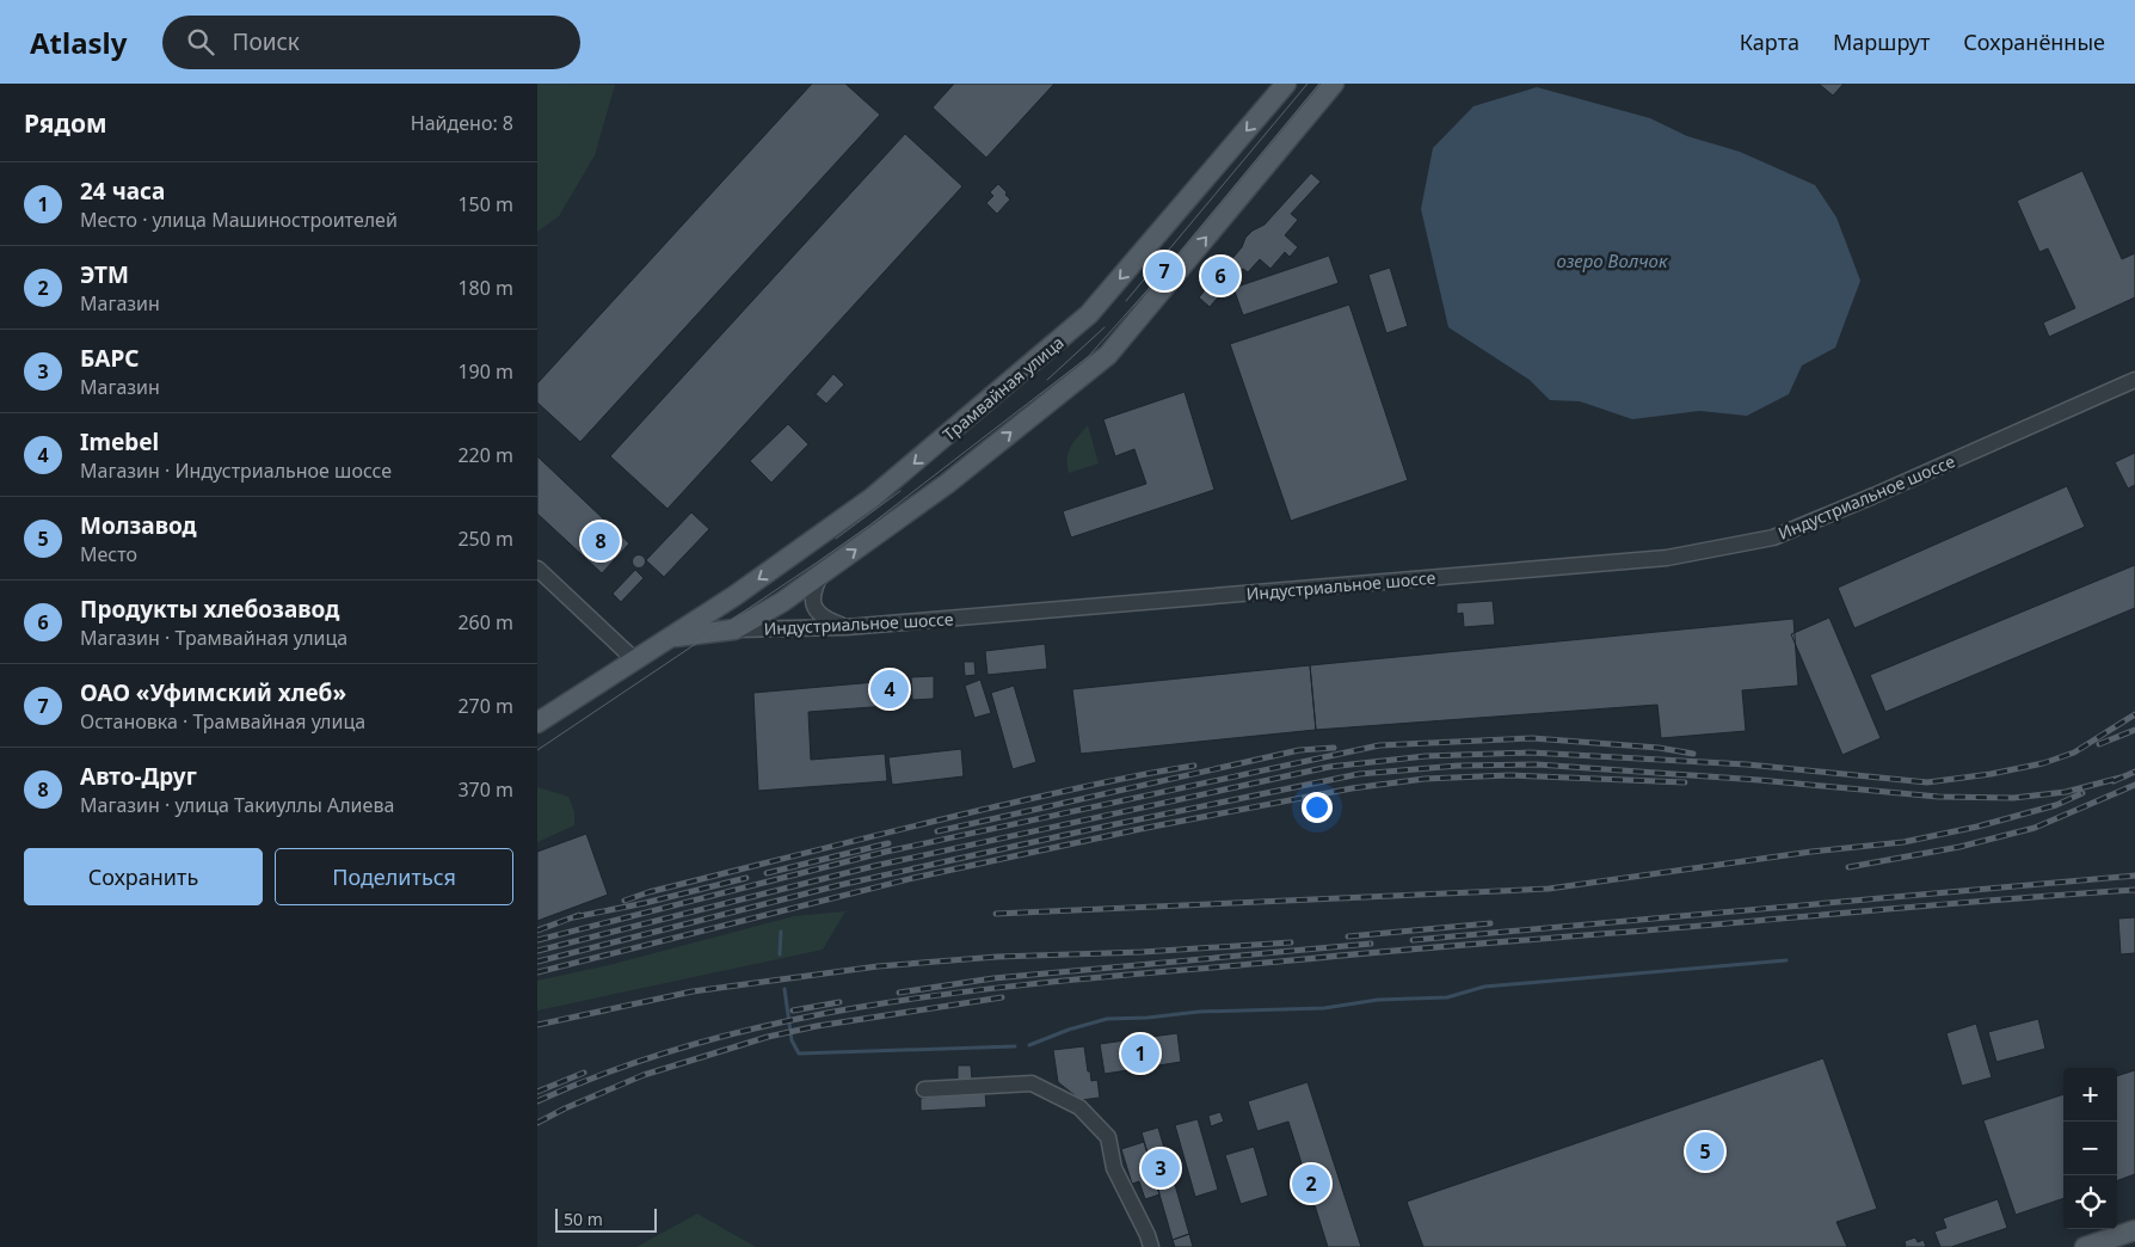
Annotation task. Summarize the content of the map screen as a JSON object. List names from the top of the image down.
{
  "streets": {
    "main road": ["Трамвайная улица", "Индустриальное шоссе"]
  },
  "crossings": [
    ["Трамвайная улица", "Индустриальное шоссе"]
  ],
  "water": ["озеро Волчок"],
  "scale_bar": "50 m",
  "page": {
    "header": "Atlasly",
    "search": "Поиск",
    "nav": ["Карта", "Маршрут", "Сохранённые"],
    "heading": ["Рядом", "Найдено: 8"],
    "list": [
      {
        "mark": "1",
        "name": "24 часа",
        "note": "Место · улица Машиностроителей",
        "value": "150 m"
      },
      {
        "mark": "2",
        "name": "ЭТМ",
        "note": "Магазин",
        "value": "180 m"
      },
      {
        "mark": "3",
        "name": "БАРС",
        "note": "Магазин",
        "value": "190 m"
      },
      {
        "mark": "4",
        "name": "Imebel",
        "note": "Магазин · Индустриальное шоссе",
        "value": "220 m"
      },
      {
        "mark": "5",
        "name": "Молзавод",
        "note": "Место",
        "value": "250 m"
      },
      {
        "mark": "6",
        "name": "Продукты хлебозавод",
        "note": "Магазин · Трамвайная улица",
        "value": "260 m"
      },
      {
        "mark": "7",
        "name": "ОАО «Уфимский хлеб»",
        "note": "Остановка · Трамвайная улица",
        "value": "270 m"
      },
      {
        "mark": "8",
        "name": "Авто-Друг",
        "note": "Магазин · улица Такиуллы Алиева",
        "value": "370 m"
      }
    ],
    "pins": [
      "7",
      "6",
      "8",
      "4",
      "1",
      "5",
      "3",
      "2"
    ],
    "buttons": ["Сохранить", "Поделиться"],
    "map_buttons": ["+", "−"],
    "scale": "50 m"
  }
}
